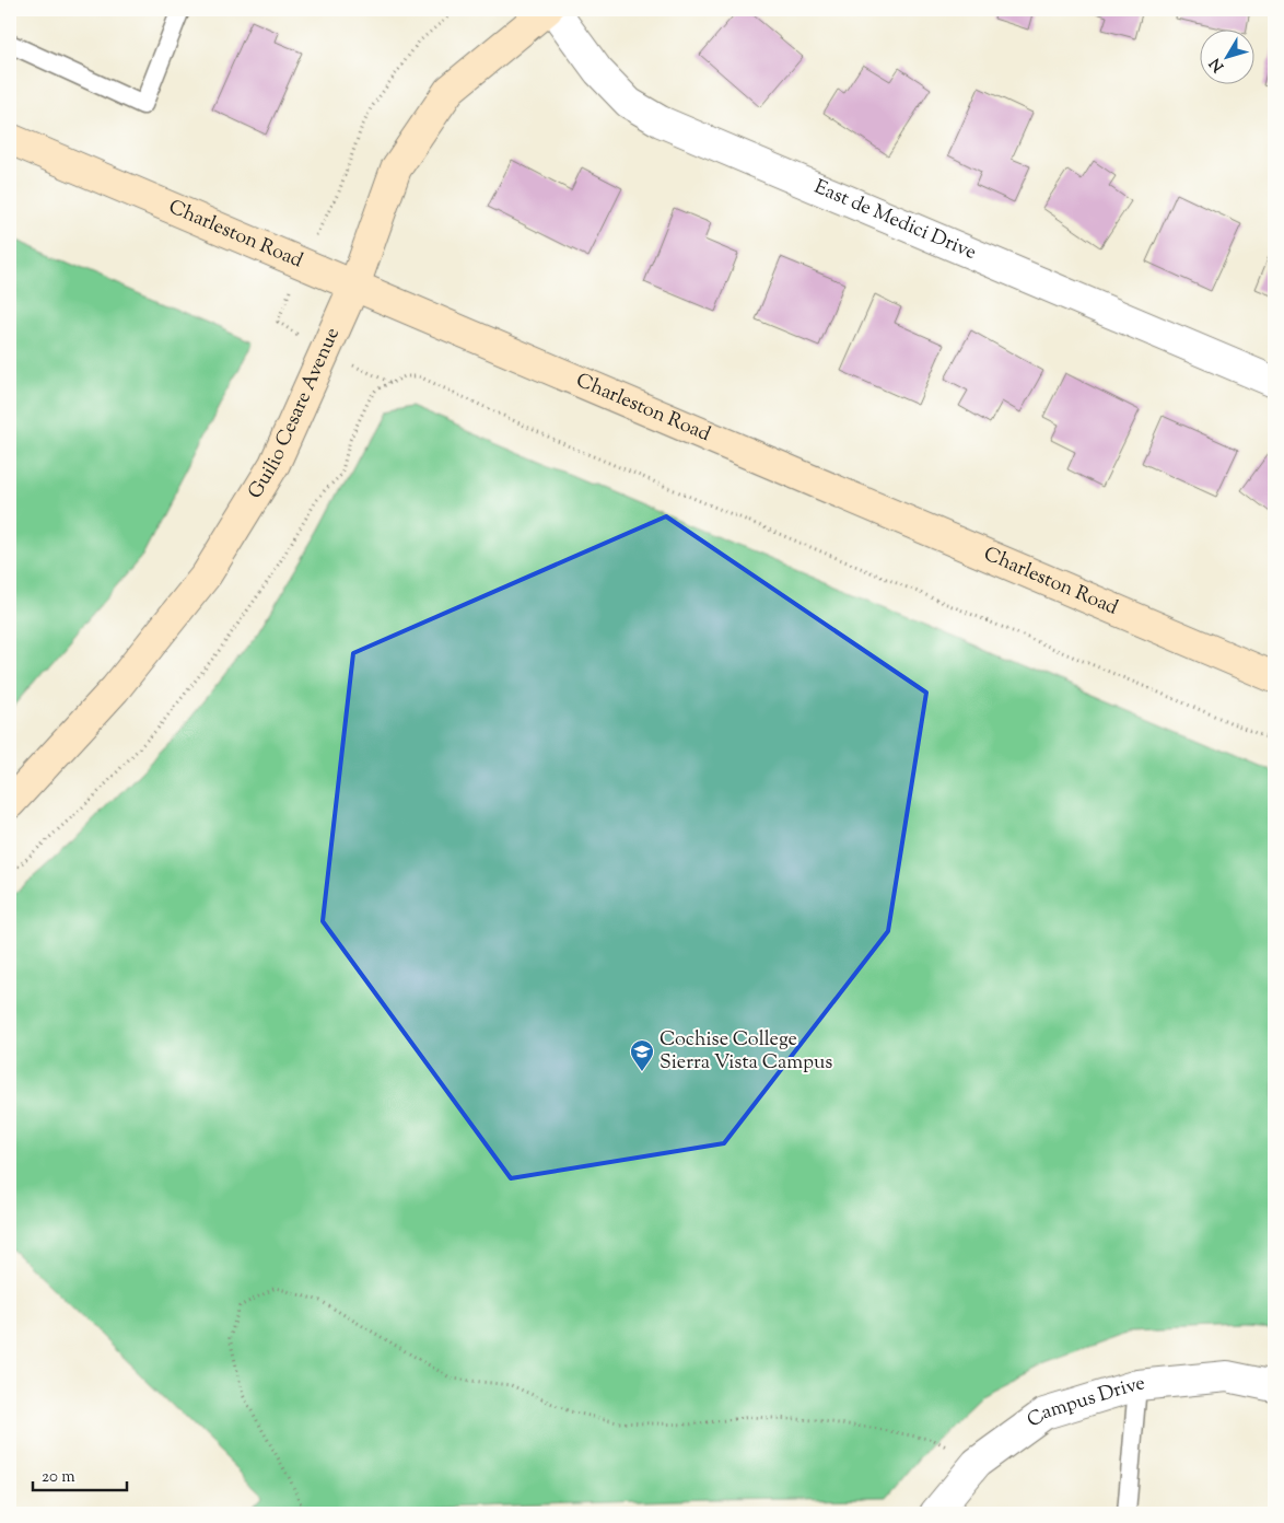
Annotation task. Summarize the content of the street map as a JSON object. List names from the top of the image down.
{
  "streets": {
    "main road": ["Charleston Road", "Guilio Cesare Avenue"],
    "street": ["East de Medici Drive", "Campus Drive"]
  },
  "crossings": [
    ["Charleston Road", "Guilio Cesare Avenue"]
  ],
  "places": {
    "school or university": ["Cochise College Sierra Vista Campus"]
  },
  "scale_bar": "20 m",
  "north": "bottom left"
}
